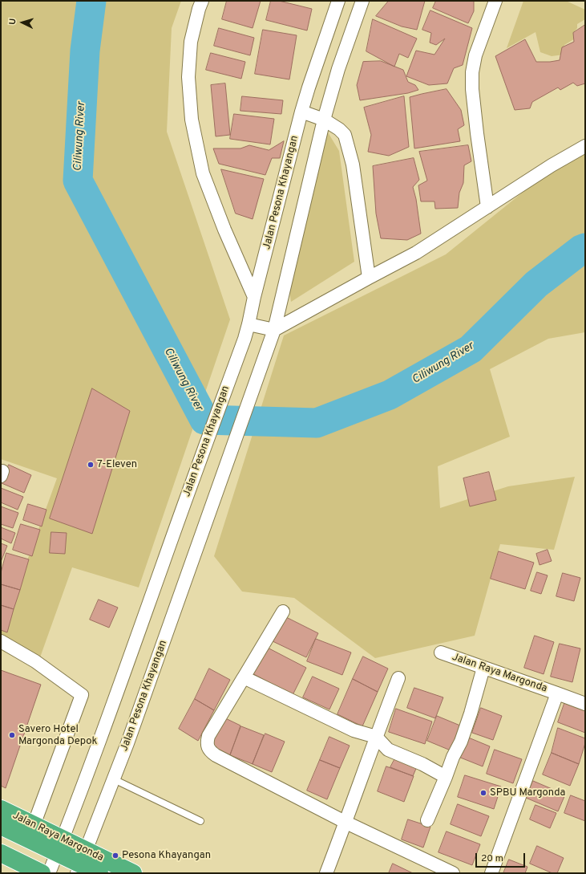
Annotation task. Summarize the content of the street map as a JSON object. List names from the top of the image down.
{
  "streets": {
    "highway": ["Jalan Raya Margonda"],
    "street": ["Jalan Pesona Khayangan"]
  },
  "crossings": [
    ["Jalan Pesona Khayangan", "Jalan Raya Margonda"]
  ],
  "water": ["Ciliwung River"],
  "places": [
    "7-Eleven",
    "Savero Hotel Margonda Depok",
    "SPBU Margonda",
    "Pesona Khayangan"
  ],
  "scale_bar": "20 m",
  "north": "left"
}
